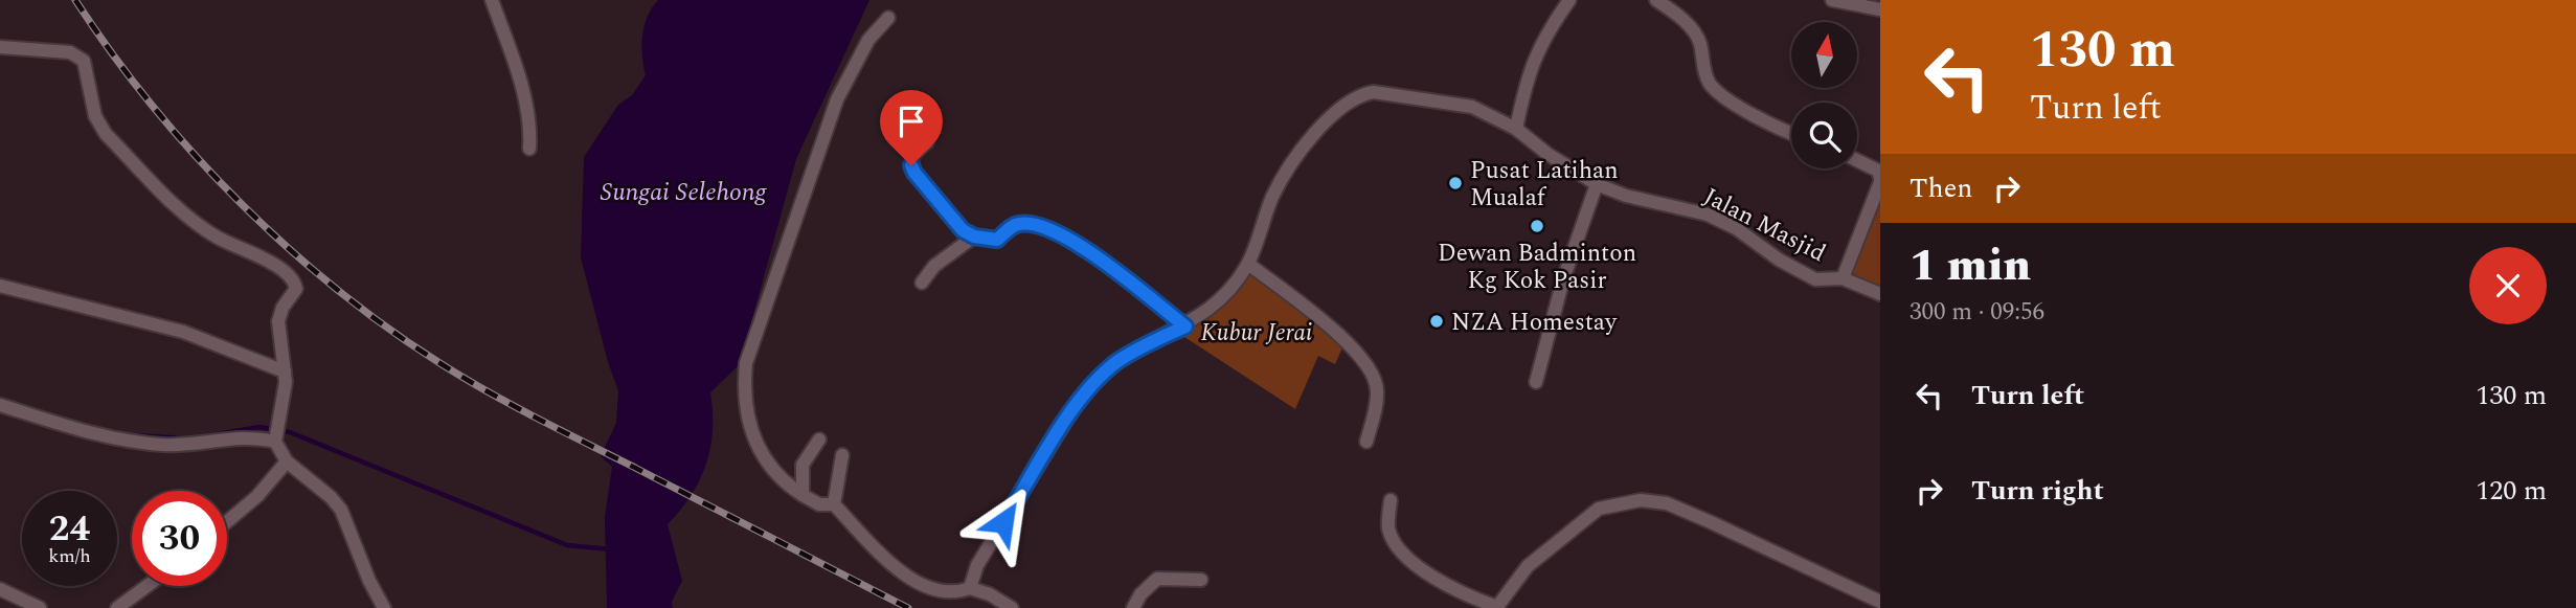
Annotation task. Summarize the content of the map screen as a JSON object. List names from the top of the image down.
{
  "streets": {
    "street": ["Jalan Masjid"]
  },
  "water": ["Sungai Selehong"],
  "parks": ["Kubur Jerai"],
  "places": ["Pusat Latihan Mualaf", "Dewan Badminton Kg Kok Pasir", "NZA Homestay"],
  "north": "top",
  "page": {
    "turn": ["130 m", "Turn left"],
    "then": "Then",
    "heading": ["1 min", "300 m · 09:56"],
    "list": [
      {
        "name": "Turn left",
        "value": "130 m"
      },
      {
        "name": "Turn right",
        "value": "120 m"
      }
    ],
    "speed": "24 km/h",
    "limit": "30"
  }
}
